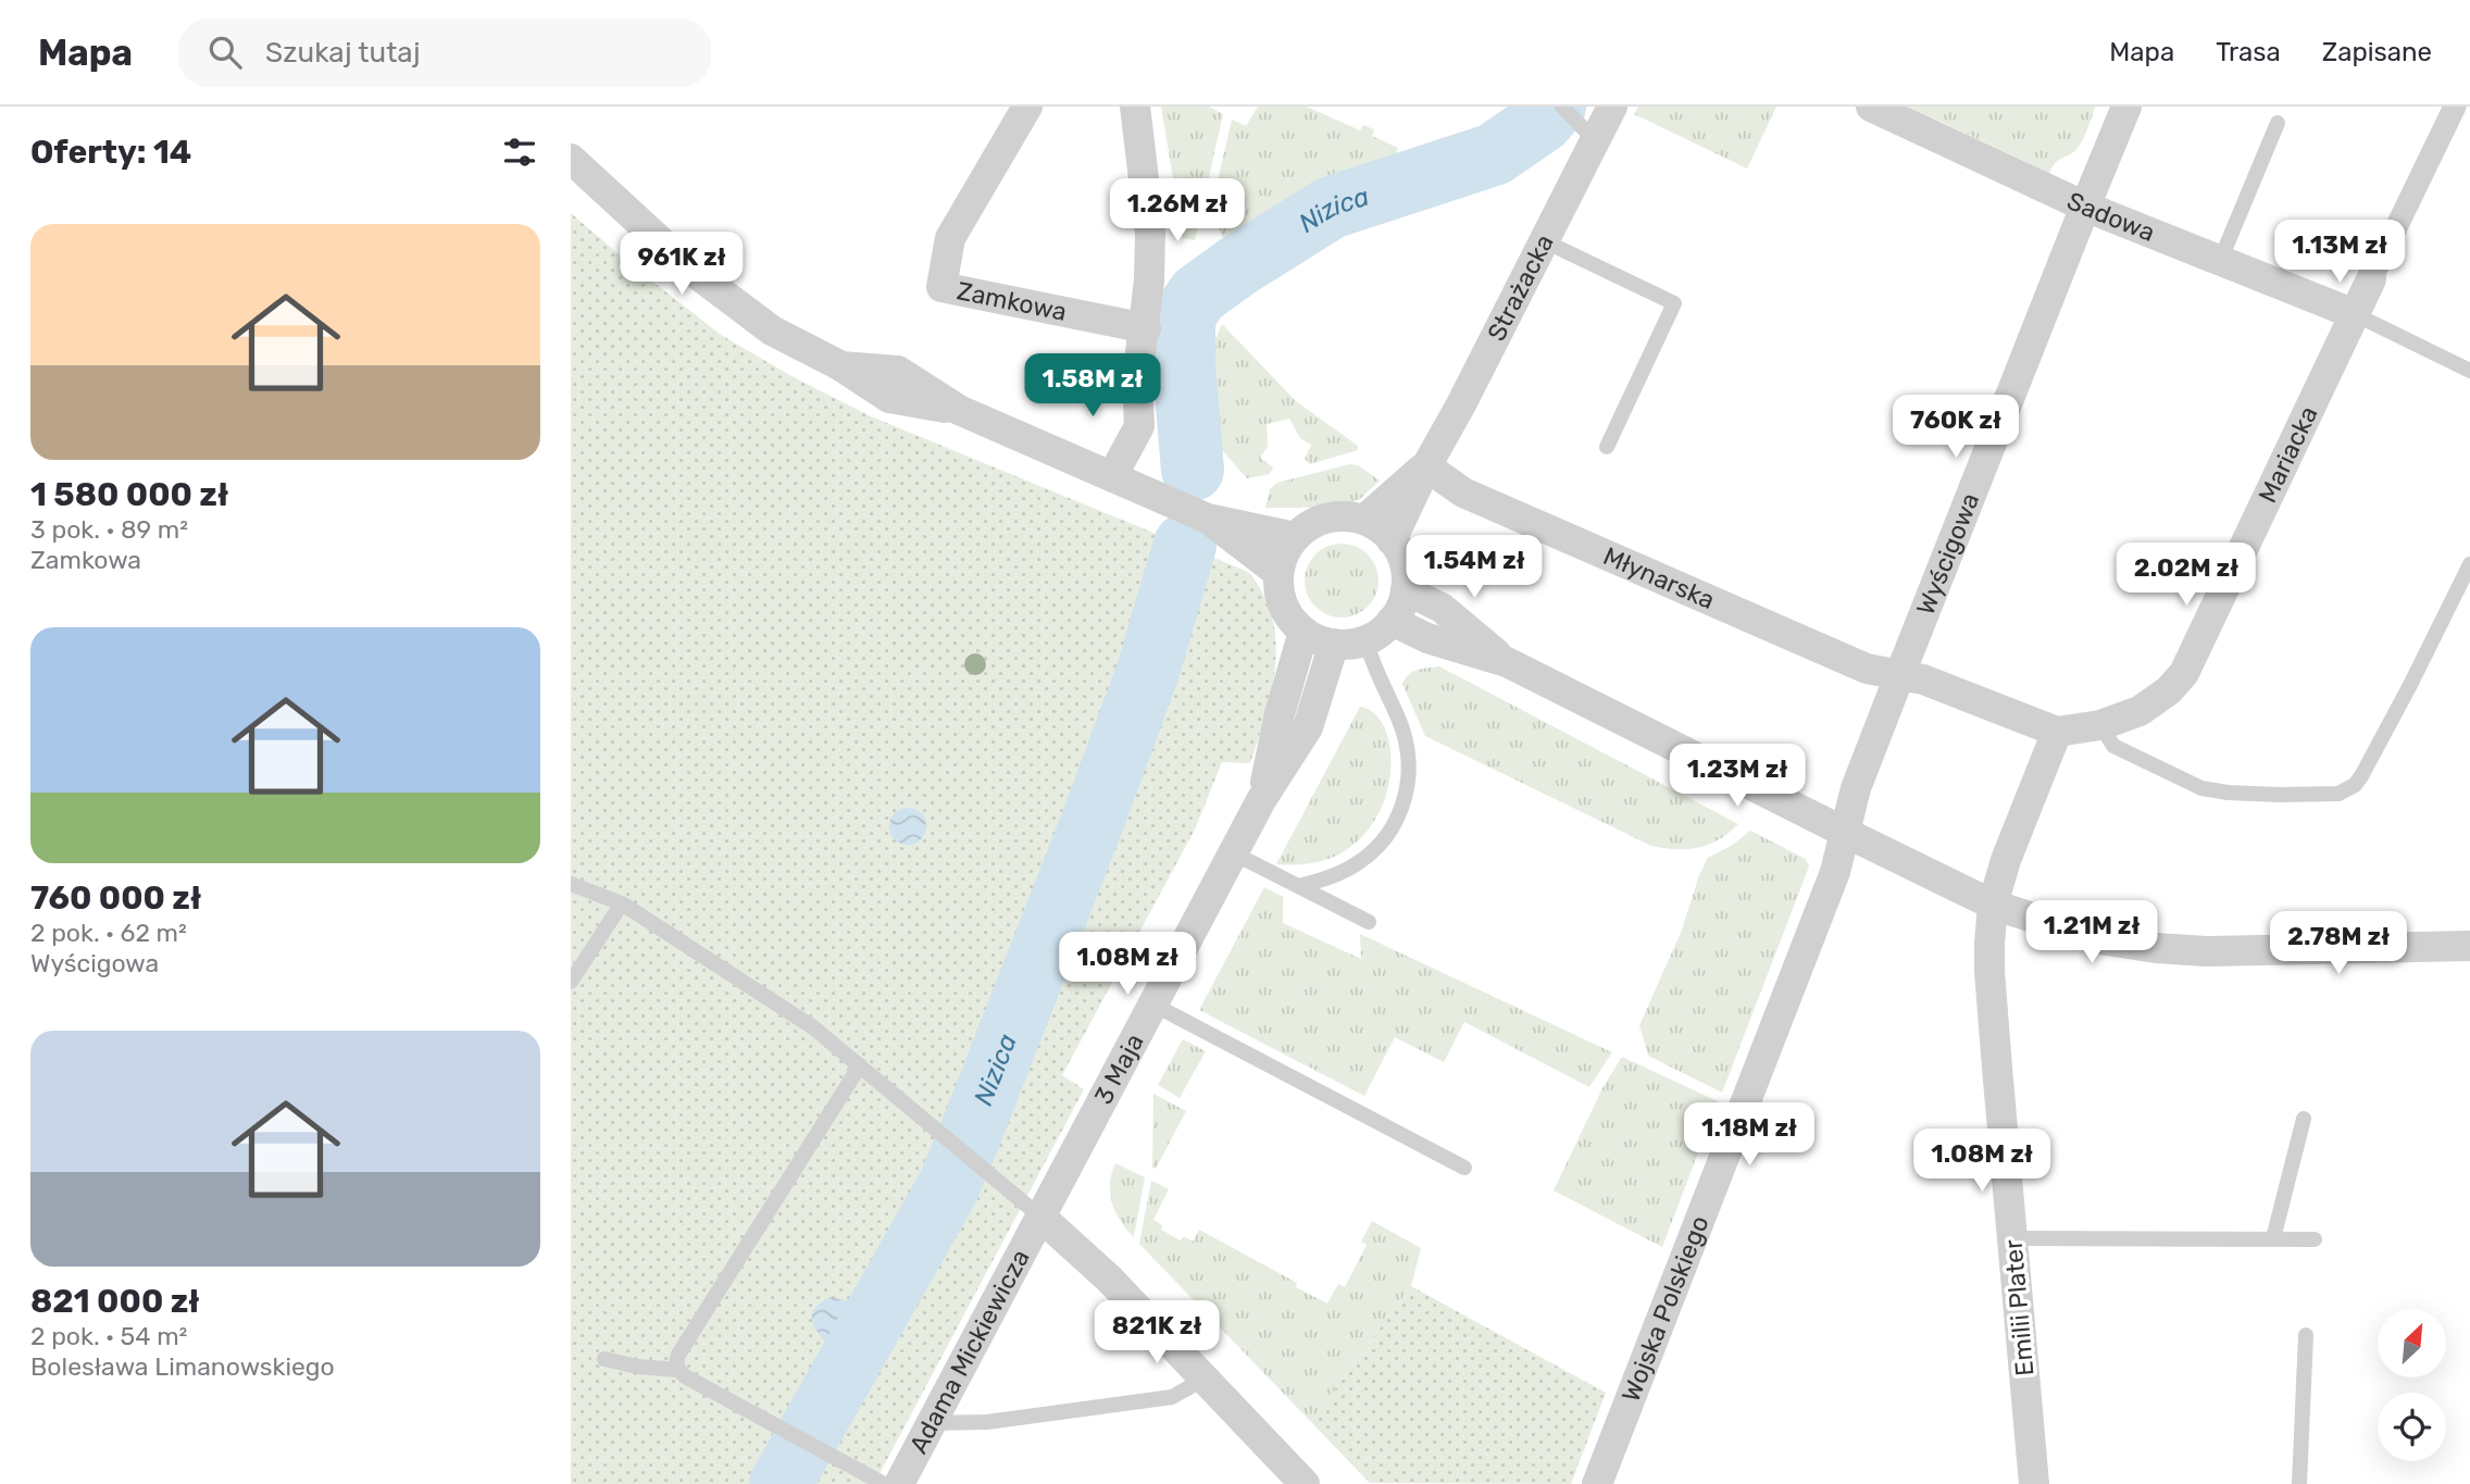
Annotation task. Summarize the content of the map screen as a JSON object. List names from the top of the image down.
{
  "streets": {
    "street": [
      "Sadowa",
      "Strażacka",
      "Zamkowa",
      "Mariacka",
      "Wyścigowa",
      "Młynarska",
      "3 Maja",
      "Wojska Polskiego",
      "Emilii Plater",
      "Adama Mickiewicza"
    ]
  },
  "crossings": [
    ["Sadowa", "Mariacka"],
    ["Sadowa", "Wyścigowa"],
    ["Strażacka", "Młynarska"],
    ["Strażacka", "3 Maja"],
    ["Mariacka", "Wyścigowa"],
    ["Mariacka", "Młynarska"],
    ["Wyścigowa", "Młynarska"],
    ["Wyścigowa", "Wojska Polskiego"],
    ["3 Maja", "Adama Mickiewicza"]
  ],
  "water": ["Nizica"],
  "north": "top right",
  "page": {
    "header": "Mapa",
    "search": "Szukaj tutaj",
    "nav": ["Mapa", "Trasa", "Zapisane"],
    "heading": "Oferty: 14",
    "price": [
      "1.26M zł",
      "1.13M zł",
      "961K zł",
      "1.58M zł",
      "760K zł",
      "1.54M zł",
      "2.02M zł",
      "1.23M zł",
      "1.21M zł",
      "2.78M zł",
      "1.08M zł",
      "1.18M zł",
      "1.08M zł",
      "821K zł"
    ],
    "list": [
      {
        "name": "1 580 000 zł",
        "note": "3 pok. · 89 m² · Zamkowa"
      },
      {
        "name": "760 000 zł",
        "note": "2 pok. · 62 m² · Wyścigowa"
      },
      {
        "name": "821 000 zł",
        "note": "2 pok. · 54 m² · Bolesława Limanowskiego"
      }
    ]
  }
}
